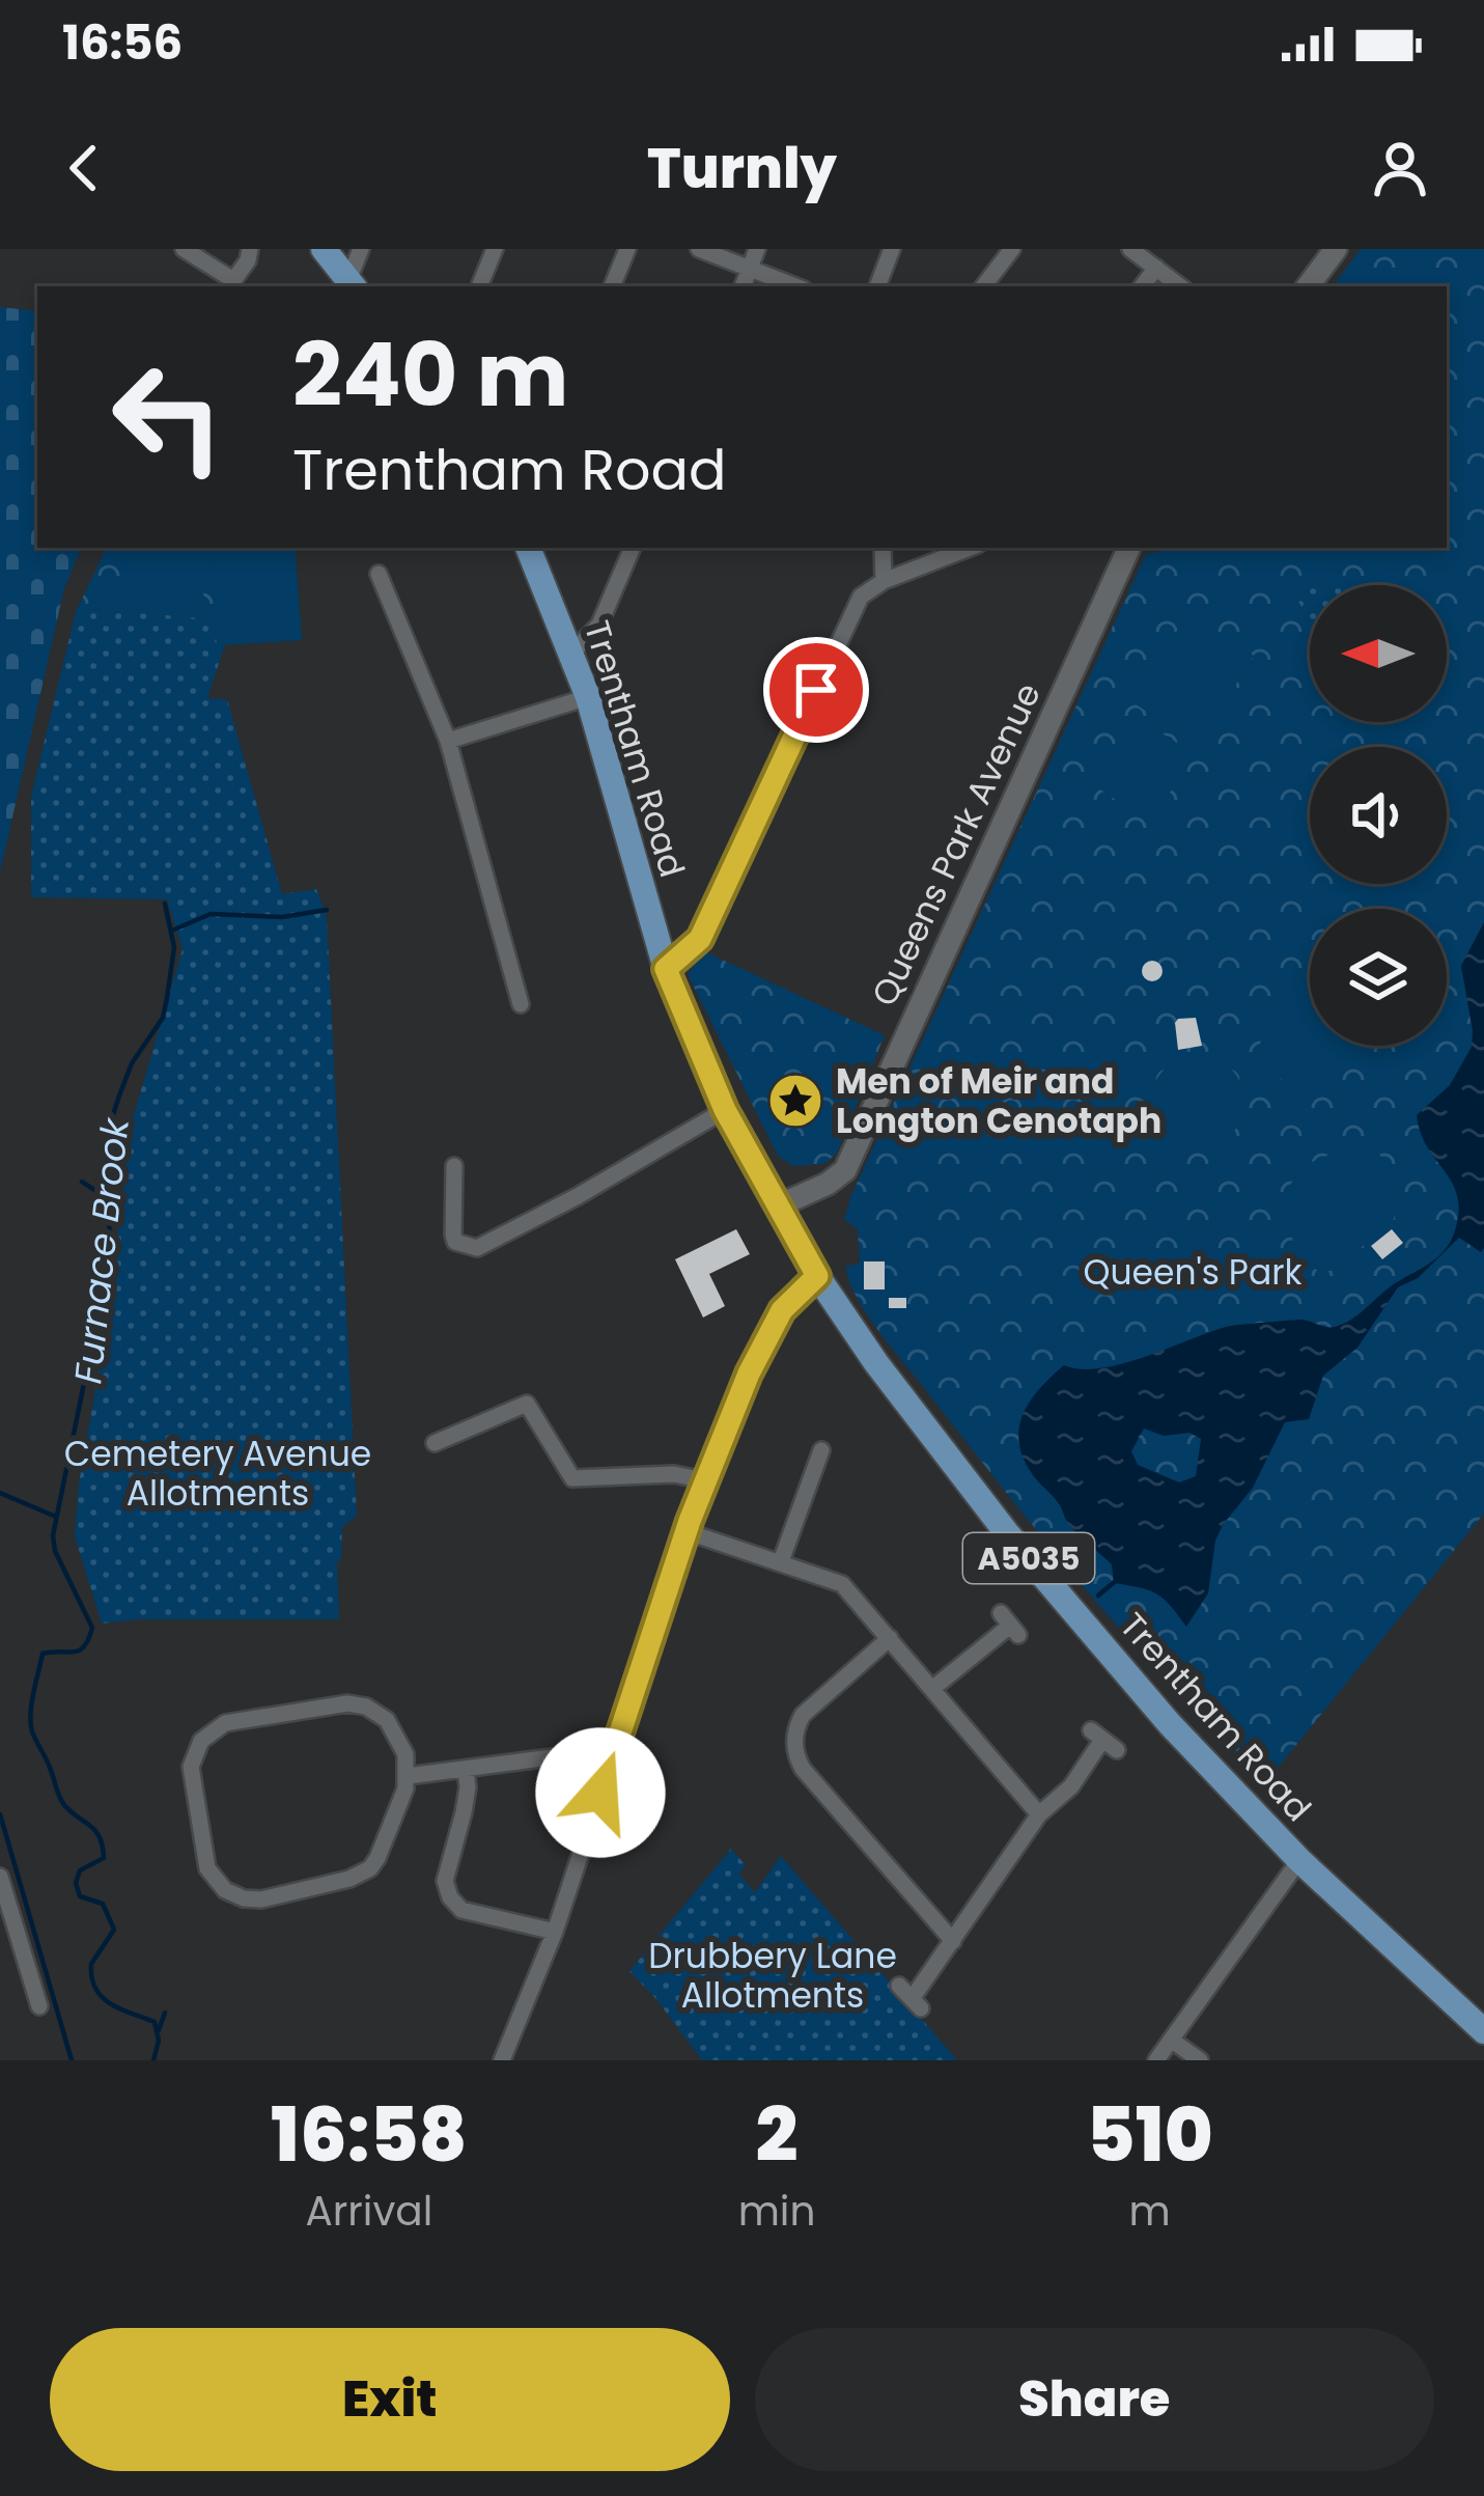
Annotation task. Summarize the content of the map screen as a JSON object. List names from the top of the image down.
{
  "streets": {
    "main road": ["Trentham Road", "A5035"],
    "street": ["Queens Park Avenue"]
  },
  "crossings": [
    ["Trentham Road", "Queens Park Avenue"]
  ],
  "water": ["Furnace Brook"],
  "parks": ["Queen's Park", "Cemetery Avenue Allotments", "Drubbery Lane Allotments"],
  "places": {
    "place": ["Men of Meir and Longton Cenotaph"]
  },
  "north": "left",
  "page": {
    "status": "16:56",
    "header": "Turnly",
    "turn": ["240 m", "Trentham Road"],
    "eta": [
      "16:58",
      "Arrival",
      "2",
      "min",
      "510",
      "m"
    ],
    "buttons": ["Exit", "Share"]
  }
}
